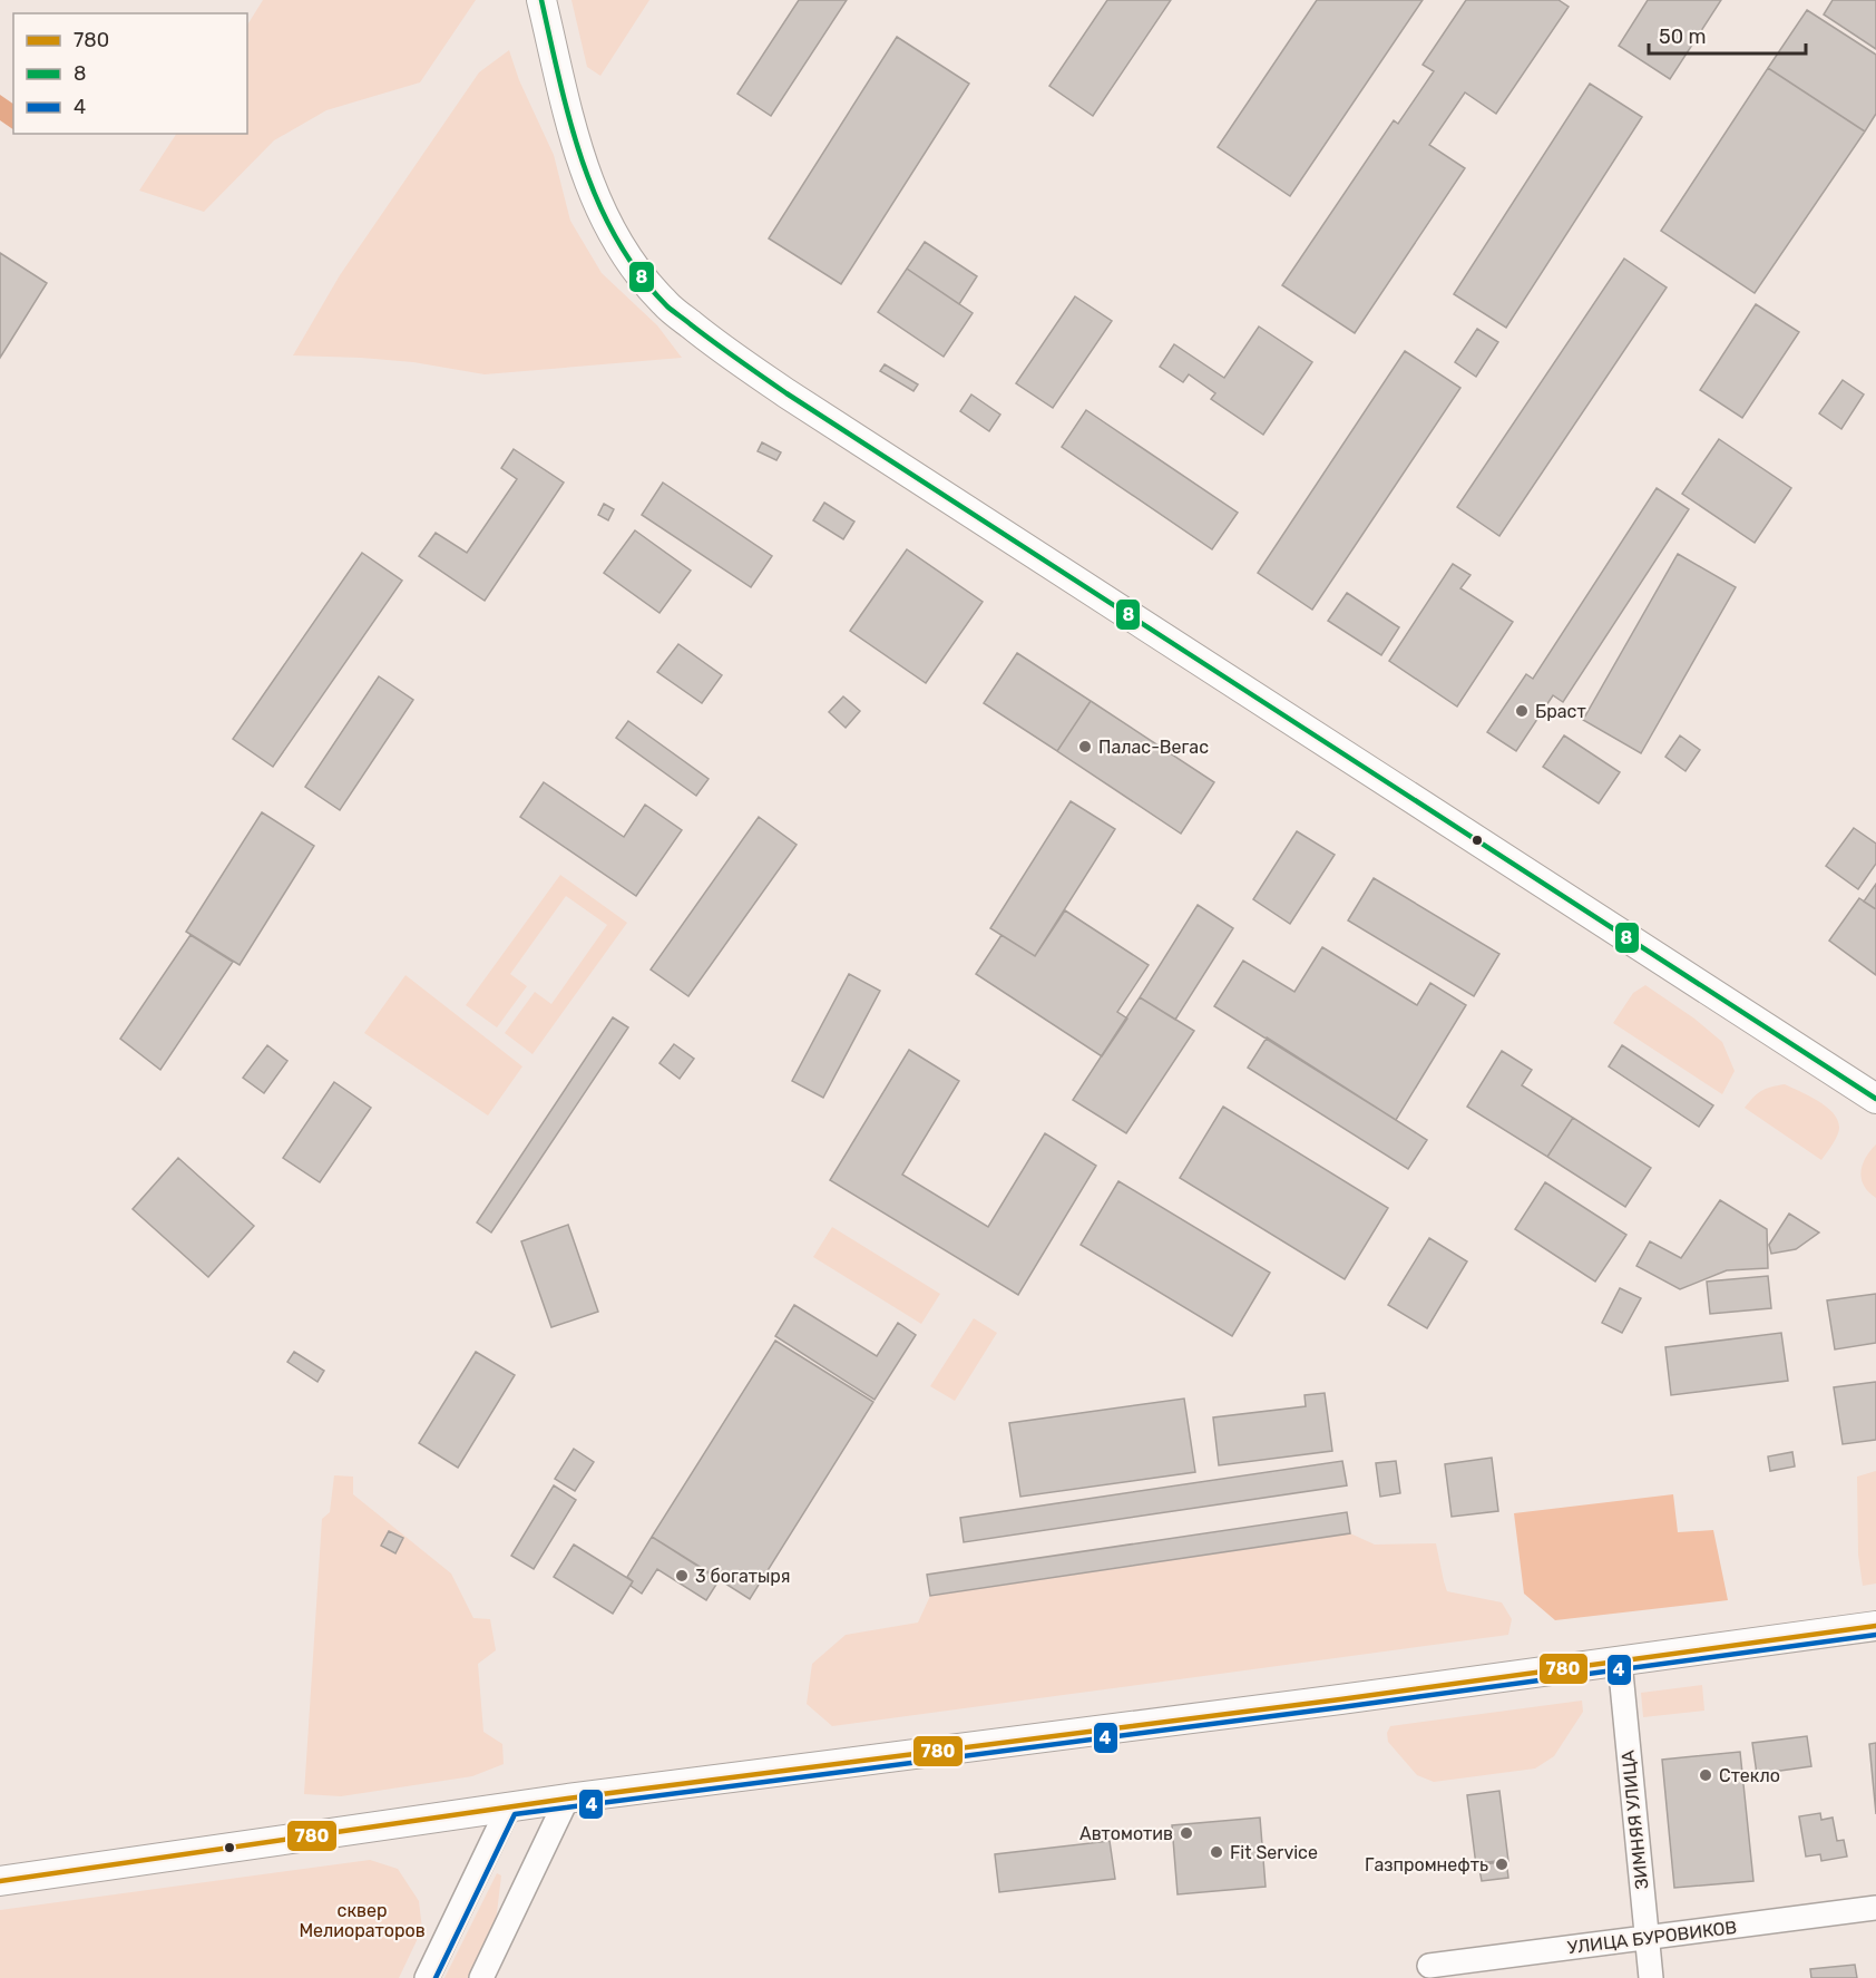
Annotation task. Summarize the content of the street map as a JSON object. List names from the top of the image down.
{
  "streets": {
    "street": ["ЗИМНЯЯ УЛИЦА", "УЛИЦА БУРОВИКОВ"]
  },
  "crossings": [
    ["ЗИМНЯЯ УЛИЦА", "УЛИЦА БУРОВИКОВ"]
  ],
  "parks": ["сквер Мелиораторов"],
  "places": [
    "Браст",
    "Палас-Вегас",
    "3 богатыря",
    "Стекло",
    "Автомотив",
    "Fit Service",
    "Газпромнефть"
  ],
  "lines": ["transit line 8", "transit line 780", "transit line 4"],
  "legend": ["780", "8", "4"],
  "scale_bar": "50 m"
}
